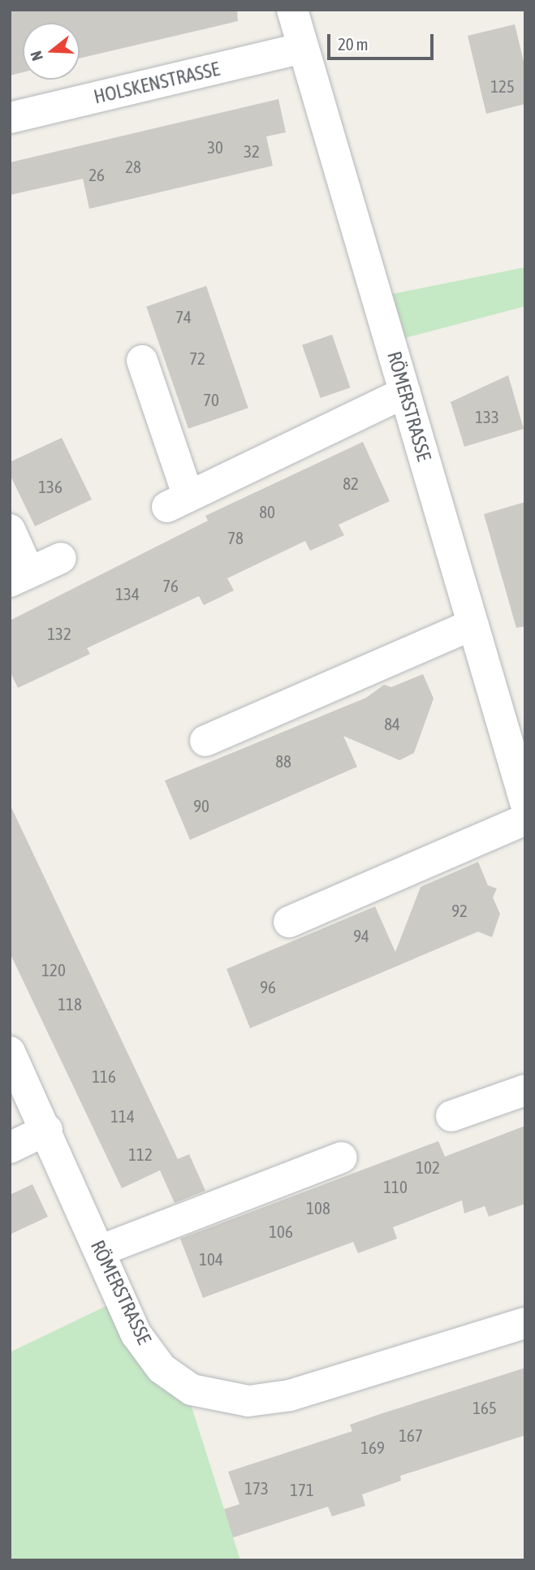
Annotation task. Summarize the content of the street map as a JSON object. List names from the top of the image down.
{
  "streets": {
    "street": ["HOLSKENSTRASSE", "RÖMERSTRASSE"]
  },
  "crossings": [
    ["HOLSKENSTRASSE", "RÖMERSTRASSE"]
  ],
  "house_numbers": [
    "125",
    "30",
    "32",
    "28",
    "26",
    "74",
    "72",
    "70",
    "133",
    "82",
    "136",
    "80",
    "78",
    "76",
    "134",
    "132",
    "84",
    "88",
    "90",
    "92",
    "94",
    "120",
    "96",
    "118",
    "116",
    "114",
    "112",
    "102",
    "110",
    "108",
    "106",
    "104",
    "165",
    "167",
    "169",
    "173",
    "171"
  ],
  "scale_bar": "20 m",
  "north": "left"
}
